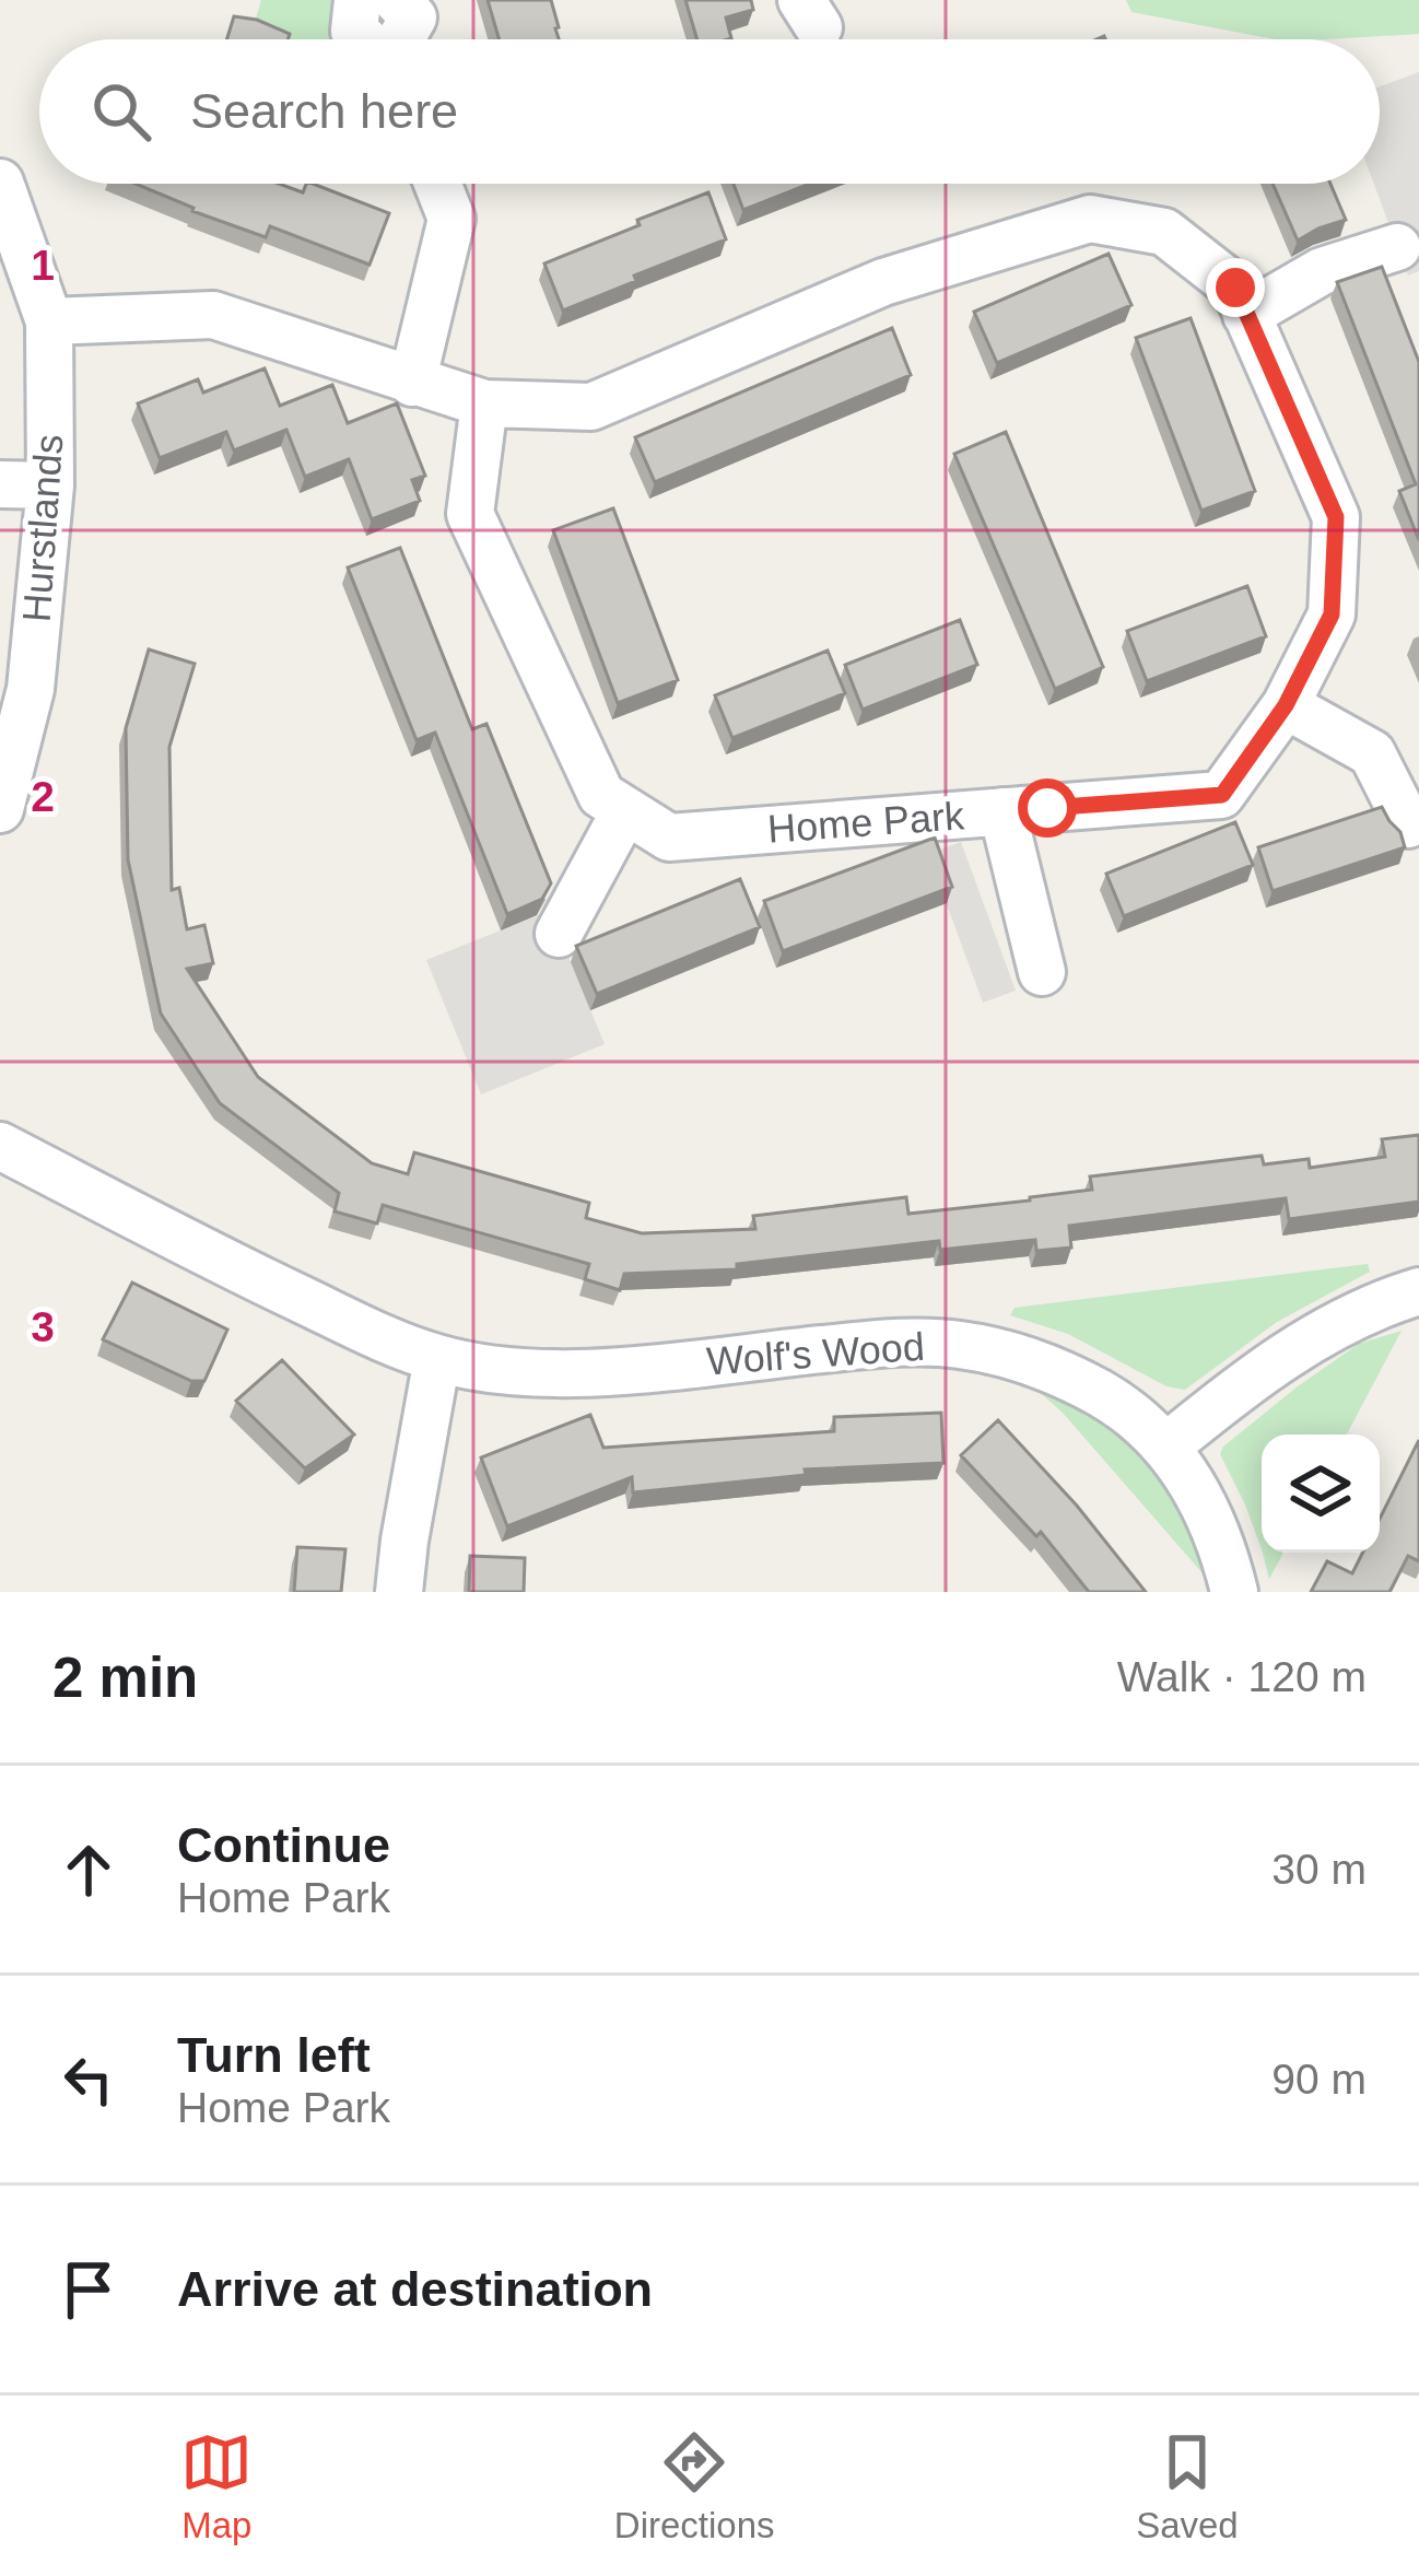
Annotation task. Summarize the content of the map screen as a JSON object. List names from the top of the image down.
{
  "streets": {
    "street": ["Hurstlands", "Home Park", "Wolf's Wood"]
  },
  "crossings": [
    ["Hurstlands", "Home Park"]
  ],
  "page": {
    "search": "Search here",
    "heading": ["2 min", "Walk · 120 m"],
    "list": [
      ["Continue", "Home Park", "30 m"],
      ["Turn left", "Home Park", "90 m"],
      "Arrive at destination"
    ],
    "nav": ["Map", "Directions", "Saved"]
  },
  "grid": {
    "rows": ["1", "2", "3"]
  }
}
